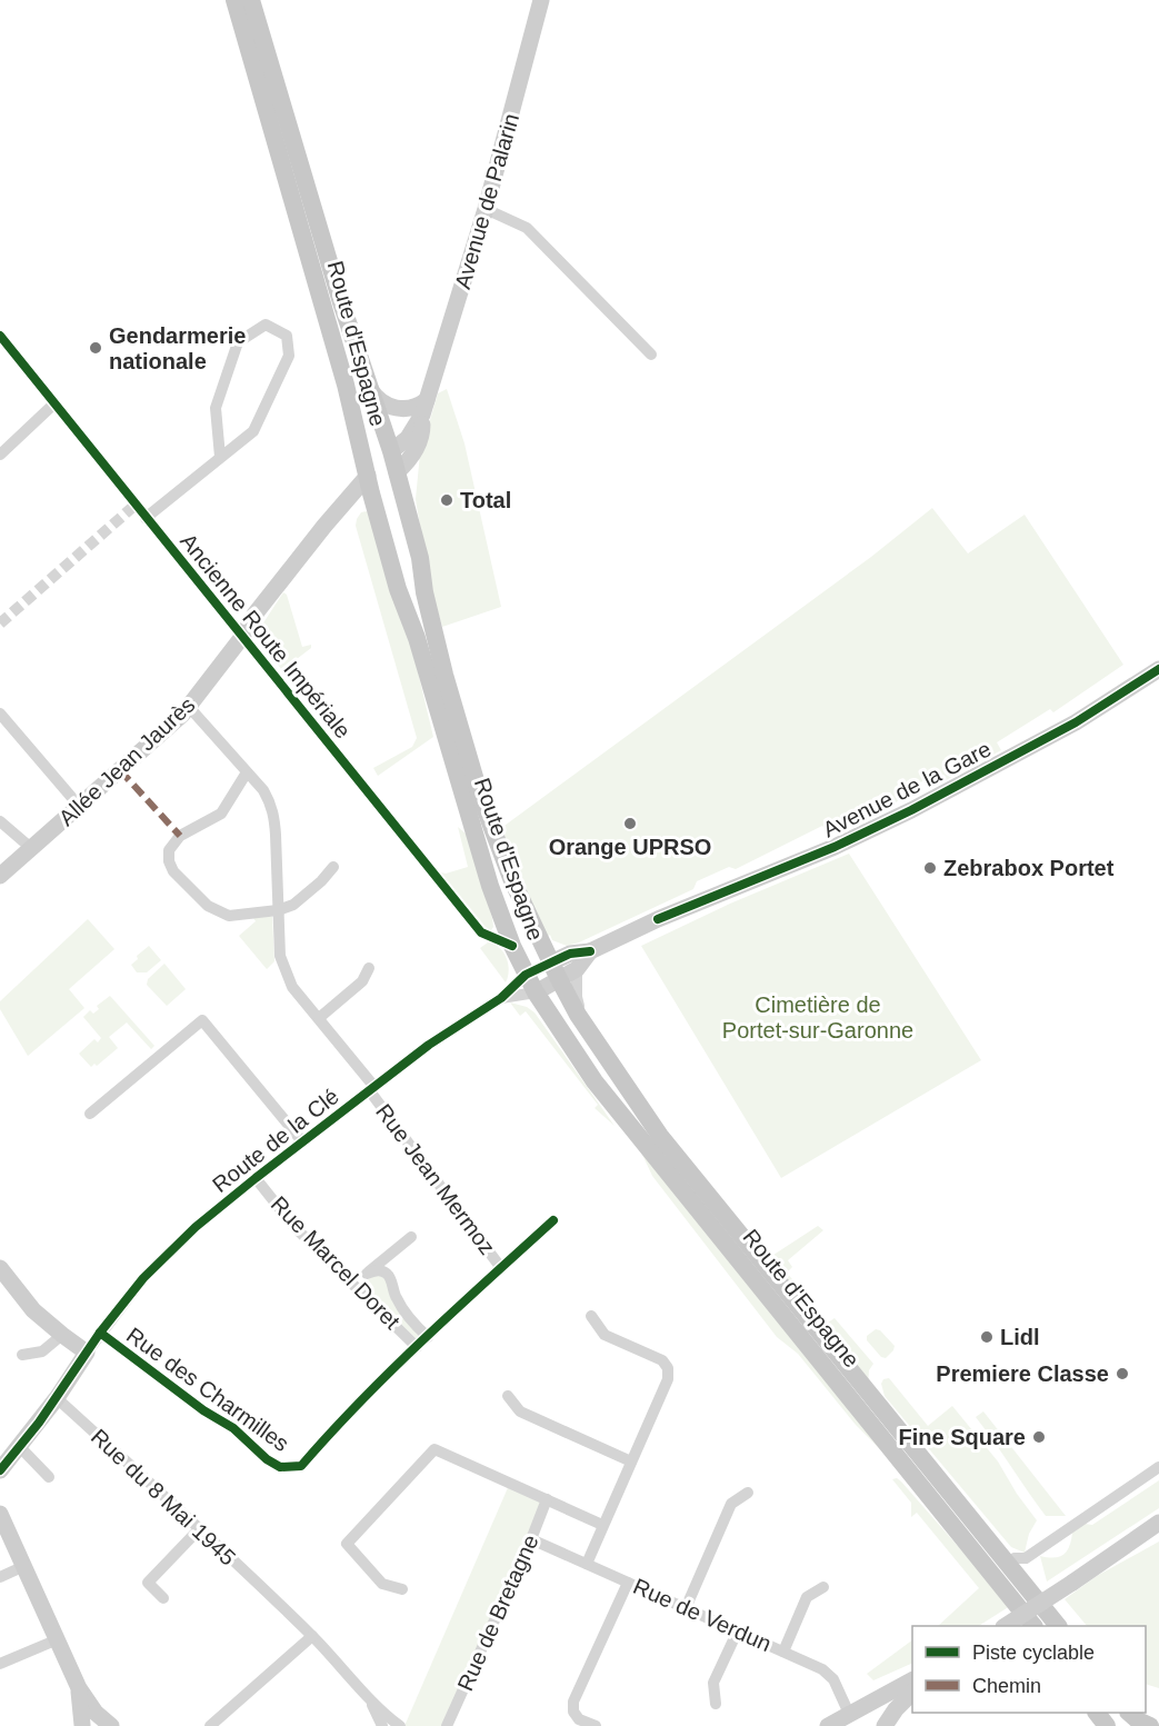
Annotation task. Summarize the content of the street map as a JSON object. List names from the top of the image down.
{
  "streets": {
    "main road": ["Route d'Espagne"],
    "street": [
      "Avenue de Palarin",
      "Ancienne Route Impériale",
      "Allée Jean Jaurès",
      "Avenue de la Gare",
      "Route de la Clé",
      "Rue Jean Mermoz",
      "Rue Marcel Doret",
      "Rue des Charmilles",
      "Rue du 8 Mai 1945",
      "Rue de Bretagne",
      "Rue de Verdun"
    ]
  },
  "crossings": [
    ["Avenue de Palarin", "Route d'Espagne"],
    ["Route d'Espagne", "Ancienne Route Impériale"],
    ["Route d'Espagne", "Allée Jean Jaurès"],
    ["Route d'Espagne", "Avenue de la Gare"],
    ["Route d'Espagne", "Route de la Clé"],
    ["Ancienne Route Impériale", "Allée Jean Jaurès"],
    ["Allée Jean Jaurès", "Rue Jean Mermoz"],
    ["Avenue de la Gare", "Route de la Clé"],
    ["Route de la Clé", "Rue Jean Mermoz"],
    ["Route de la Clé", "Rue Marcel Doret"],
    ["Route de la Clé", "Rue des Charmilles"],
    ["Rue Jean Mermoz", "Rue des Charmilles"],
    ["Rue Marcel Doret", "Rue des Charmilles"],
    ["Rue de Bretagne", "Rue de Verdun"]
  ],
  "parks": ["Cimetière de Portet-sur-Garonne"],
  "places": [
    "Gendarmerie nationale",
    "Total",
    "Orange UPRSO",
    "Zebrabox Portet",
    "Lidl",
    "Premiere Classe",
    "Fine Square"
  ],
  "legend": ["Piste cyclable", "Chemin"]
}
